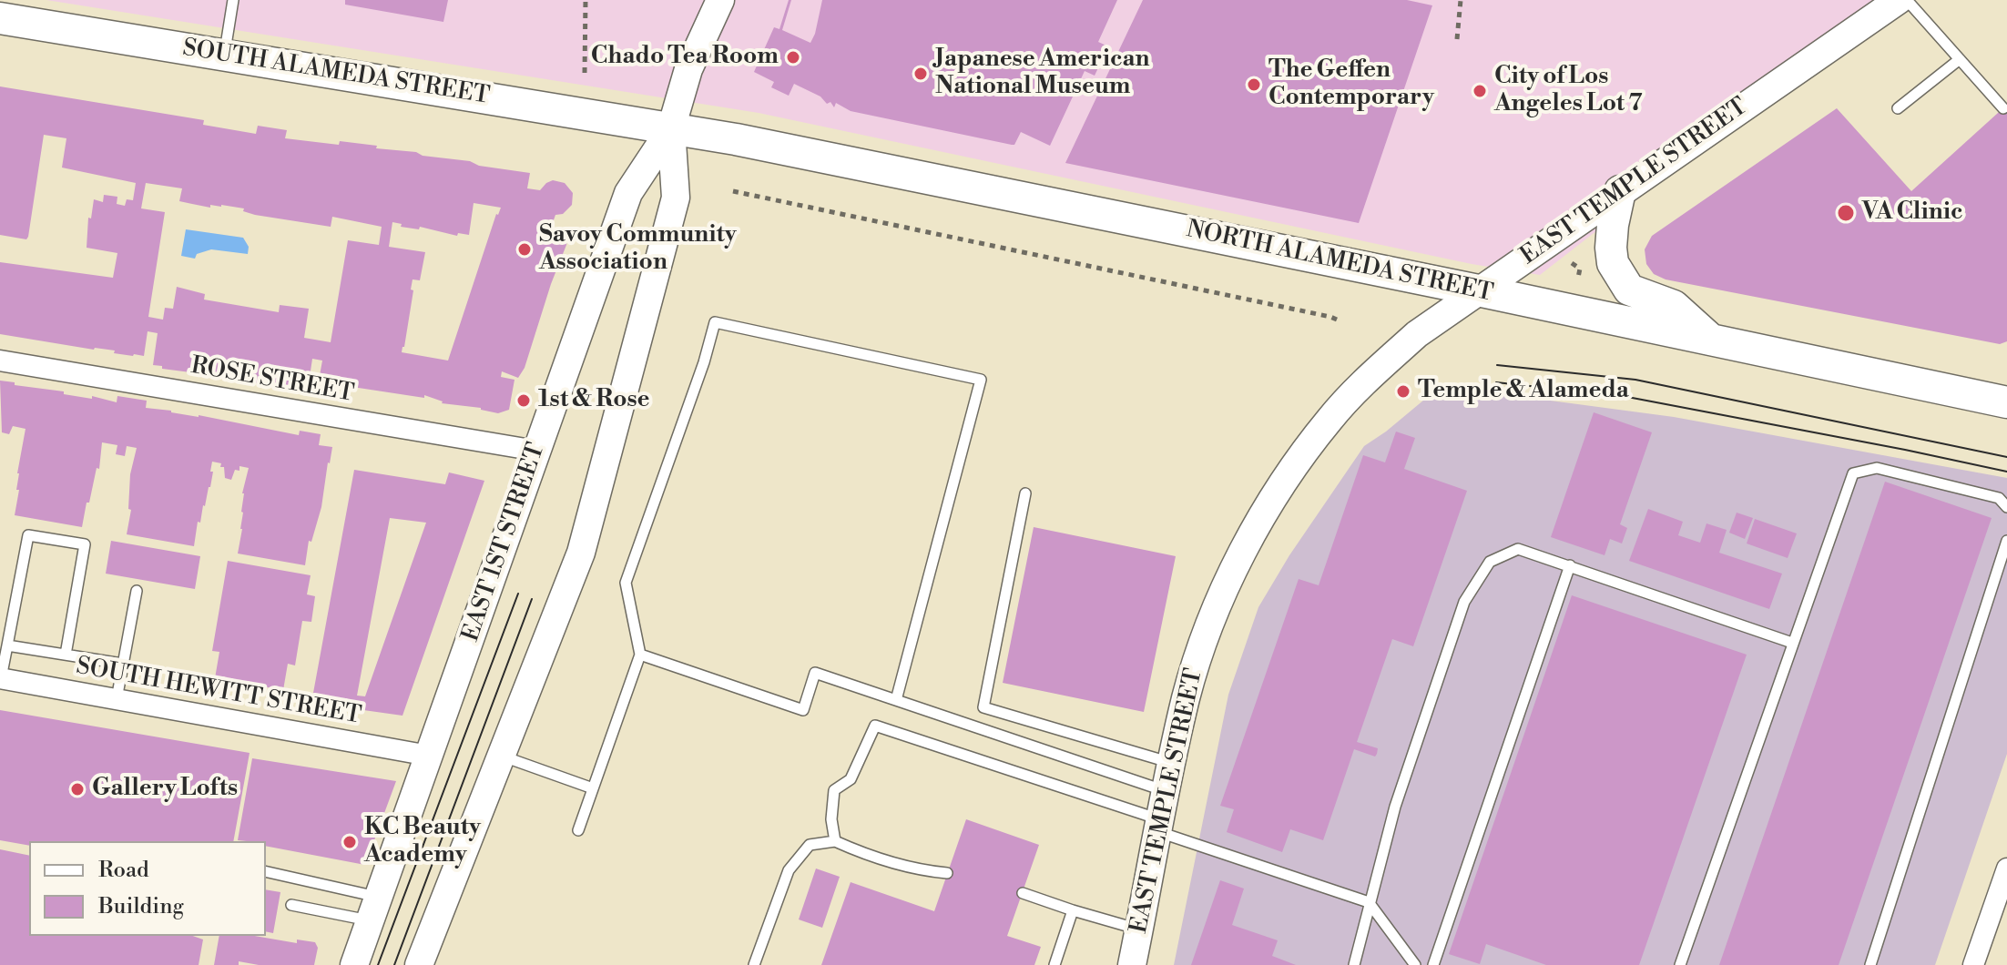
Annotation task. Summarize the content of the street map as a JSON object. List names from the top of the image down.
{
  "streets": {
    "main road": [
      "SOUTH ALAMEDA STREET",
      "EAST TEMPLE STREET",
      "NORTH ALAMEDA STREET",
      "EAST 1ST STREET"
    ],
    "street": ["ROSE STREET", "SOUTH HEWITT STREET"]
  },
  "crossings": [
    ["SOUTH ALAMEDA STREET", "NORTH ALAMEDA STREET"],
    ["SOUTH ALAMEDA STREET", "EAST 1ST STREET"],
    ["EAST TEMPLE STREET", "NORTH ALAMEDA STREET"],
    ["NORTH ALAMEDA STREET", "EAST 1ST STREET"],
    ["ROSE STREET", "EAST 1ST STREET"],
    ["EAST 1ST STREET", "SOUTH HEWITT STREET"]
  ],
  "places": [
    "Chado Tea Room",
    "Japanese American National Museum",
    "The Geffen Contemporary",
    "City of Los Angeles Lot 7",
    "VA Clinic",
    "Savoy Community Association",
    "Temple & Alameda",
    "1st & Rose",
    "Gallery Lofts",
    "KC Beauty Academy"
  ],
  "legend": ["Road", "Building"]
}
